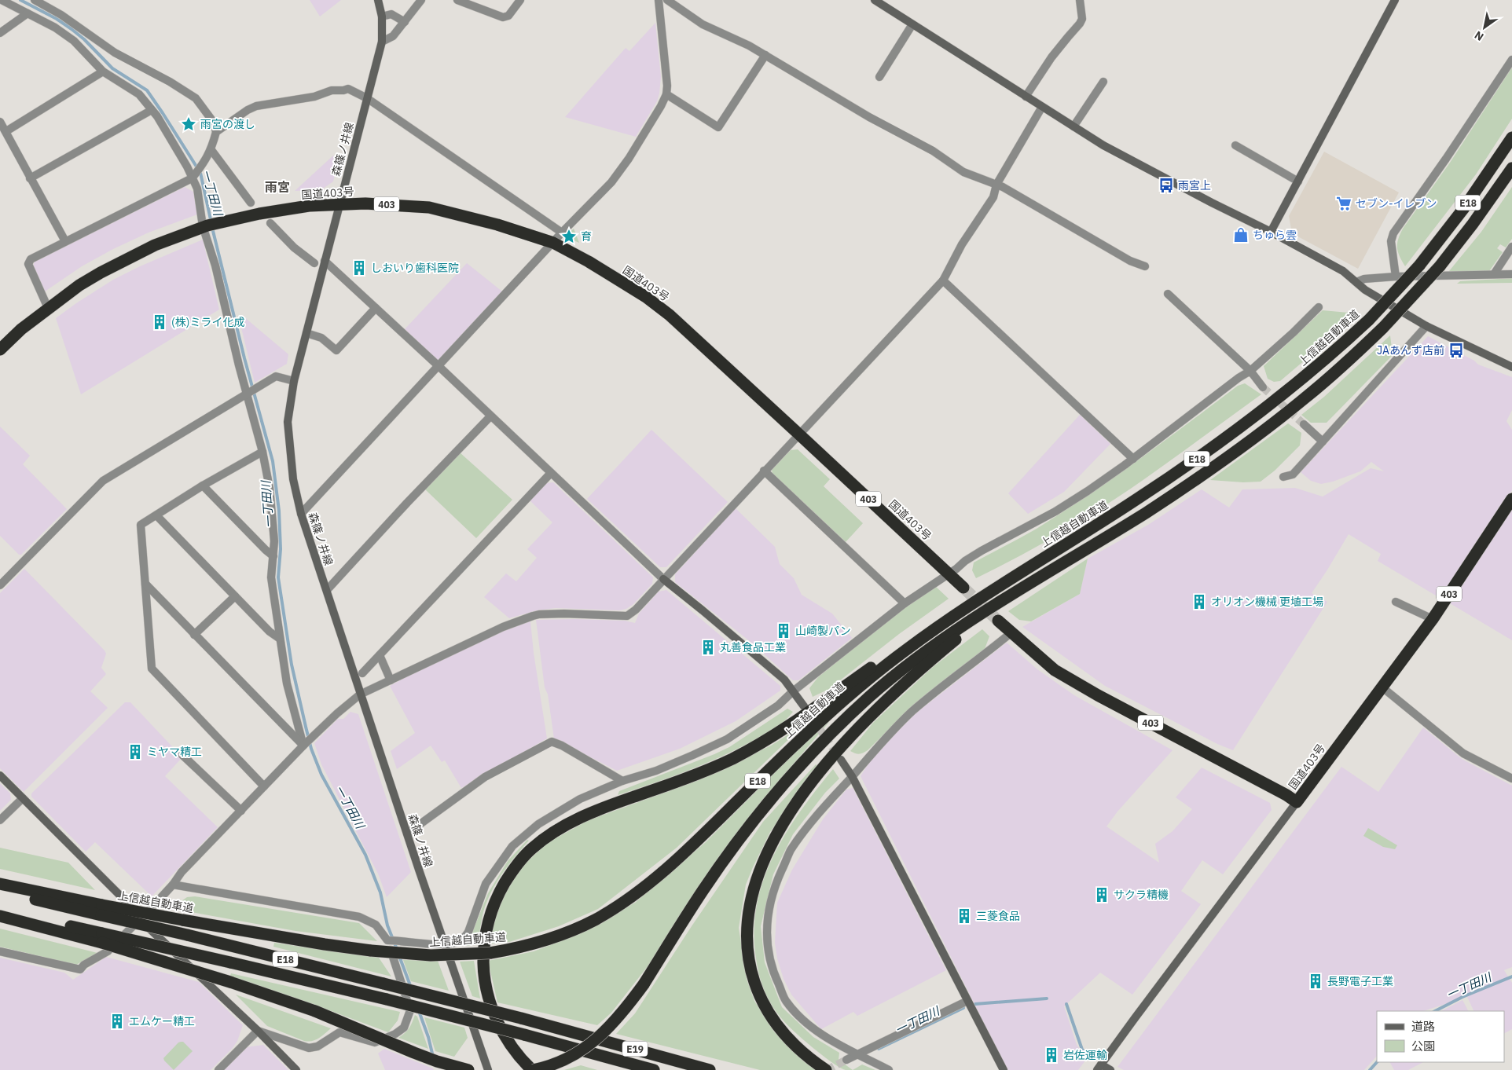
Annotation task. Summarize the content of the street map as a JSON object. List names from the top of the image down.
{
  "streets": {
    "highway": [
      "国道403号",
      "E18",
      "403",
      "上信越自動車道",
      "E19"
    ],
    "street": ["森篠ノ井線"]
  },
  "crossings": [
    ["森篠ノ井線", "国道403号"],
    ["E18", "E19"],
    ["上信越自動車道", "E19"]
  ],
  "districts": ["雨宮"],
  "water": ["一丁田川"],
  "places": {
    "place": ["雨宮の渡し", "育"],
    "bus stop": ["雨宮上", "JAあんず店前"],
    "supermarket": ["セブン-イレブン"],
    "shop": ["ちゅら雲"],
    "building": [
      "しおいり歯科医院",
      "(株)ミライ化成",
      "オリオン機械 更埴工場",
      "山崎製パン",
      "丸善食品工業",
      "ミヤマ精工",
      "サクラ精機",
      "三菱食品",
      "長野電子工業",
      "エムケー精工",
      "岩佐運輸"
    ]
  },
  "legend": ["道路", "公園"],
  "north": "bottom left"
}
